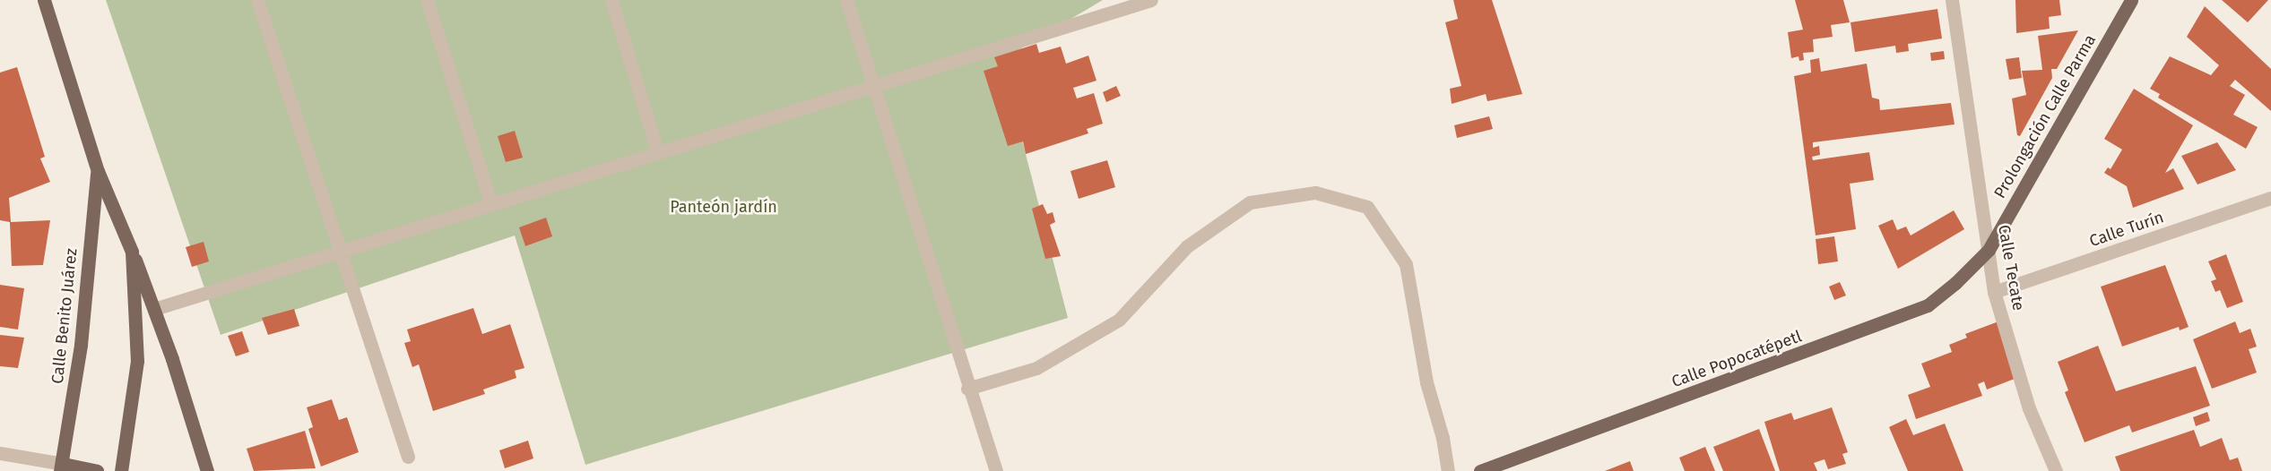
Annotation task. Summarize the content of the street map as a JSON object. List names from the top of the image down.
{
  "streets": {
    "main road": ["Prolongación Calle Parma", "Calle Benito Juárez", "Calle Popocatépetl"],
    "street": ["Calle Turín", "Calle Tecate"]
  },
  "crossings": [
    ["Prolongación Calle Parma", "Calle Tecate"],
    ["Prolongación Calle Parma", "Calle Popocatépetl"],
    ["Calle Turín", "Calle Tecate"],
    ["Calle Tecate", "Calle Popocatépetl"]
  ],
  "parks": ["Panteón jardín"]
}
